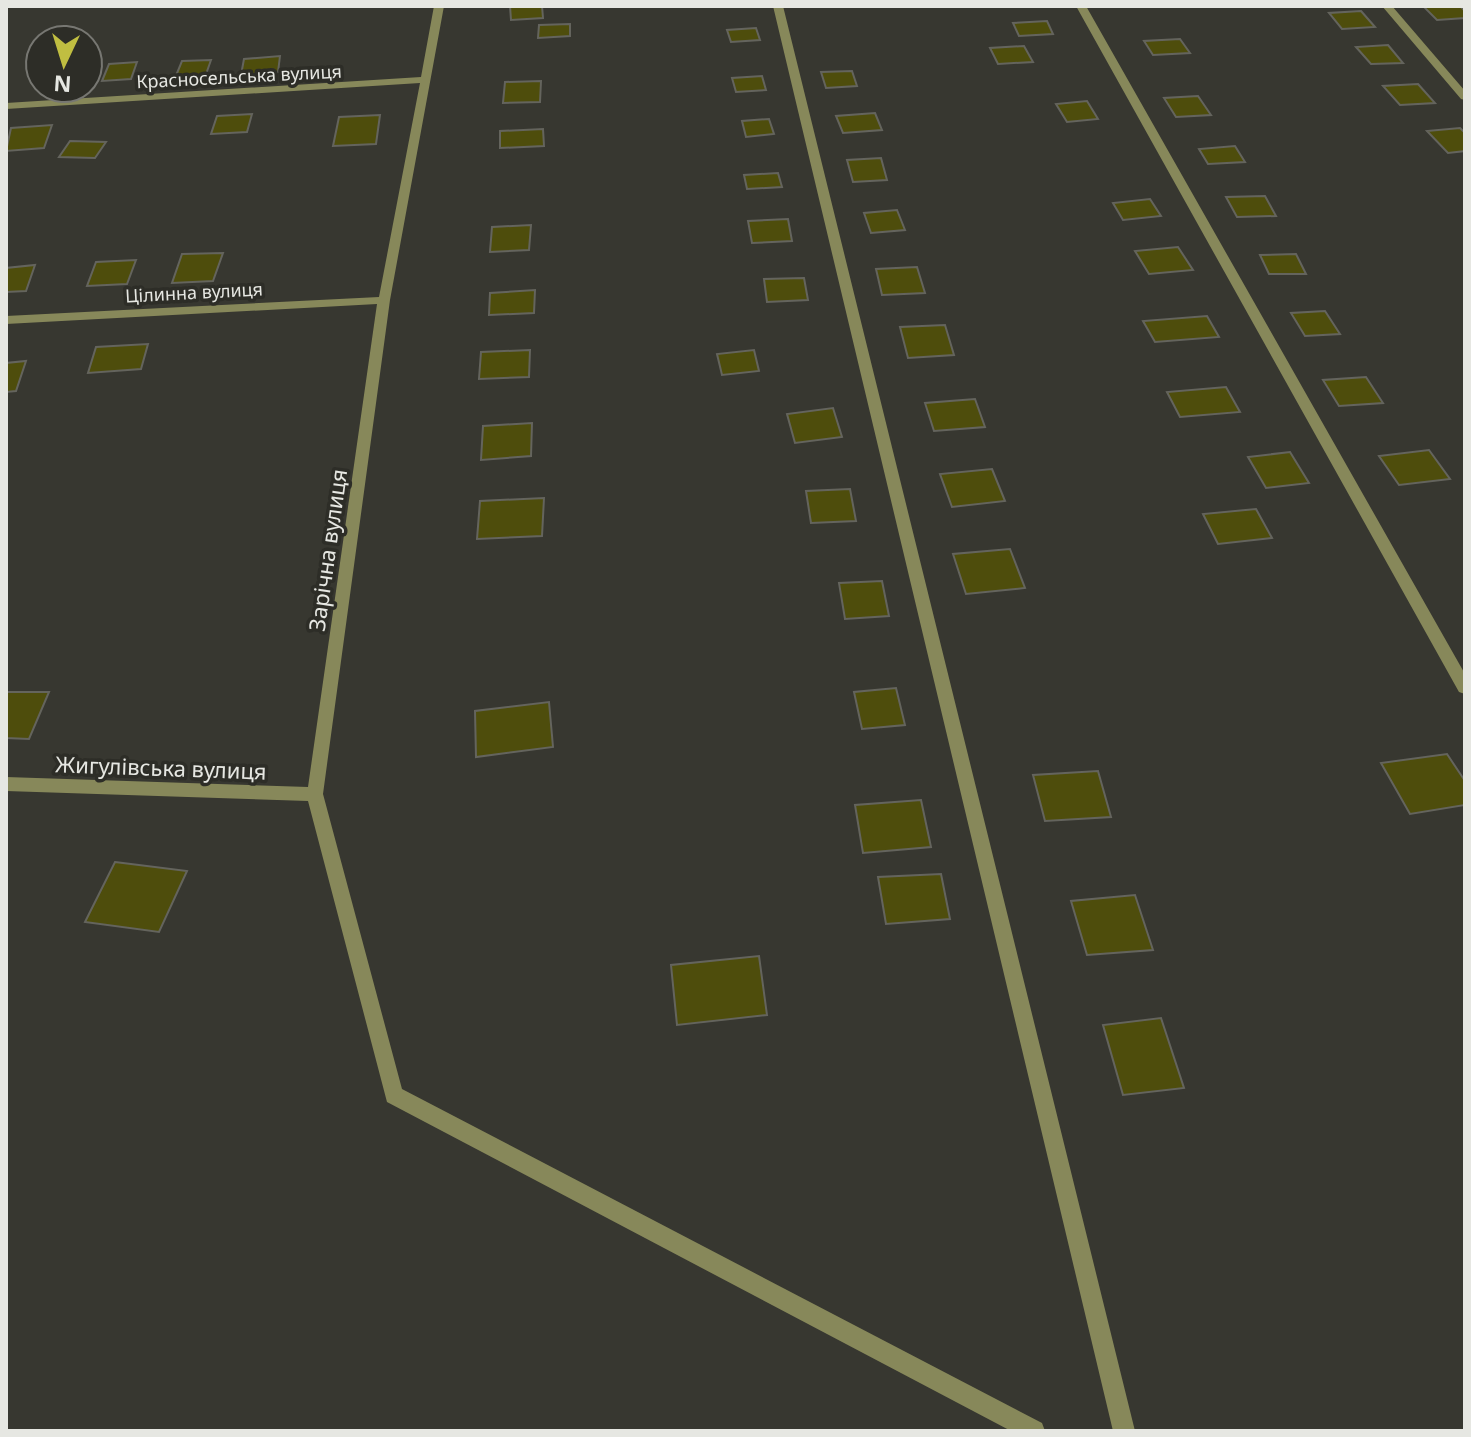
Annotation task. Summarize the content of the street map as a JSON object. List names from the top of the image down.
{
  "streets": {
    "street": [
      "Красносельська вулиця",
      "Цілинна вулиця",
      "Зарічна вулиця",
      "Жигулівська вулиця"
    ]
  },
  "crossings": [
    ["Красносельська вулиця", "Зарічна вулиця"],
    ["Цілинна вулиця", "Зарічна вулиця"],
    ["Зарічна вулиця", "Жигулівська вулиця"]
  ],
  "north": "bottom"
}
